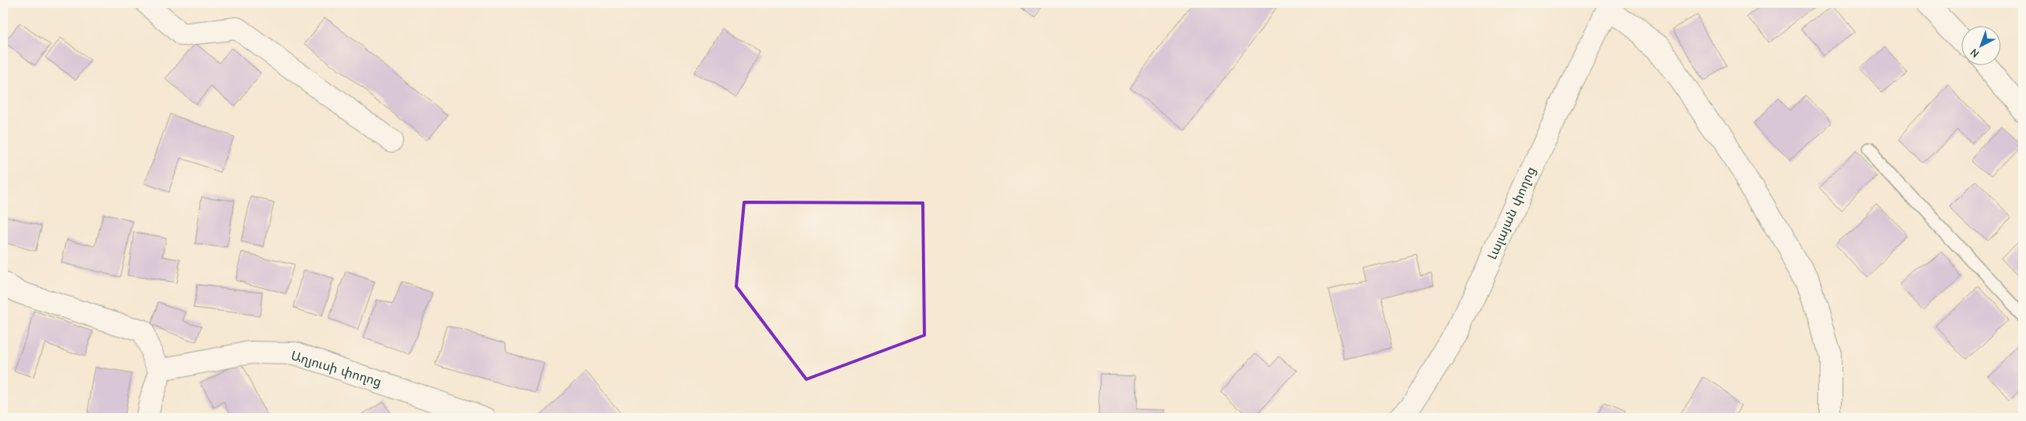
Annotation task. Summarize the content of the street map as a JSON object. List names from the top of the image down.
{
  "streets": {
    "street": ["Լալայան փողոց", "Աղյուսի փողոց"]
  },
  "north": "bottom left"
}
